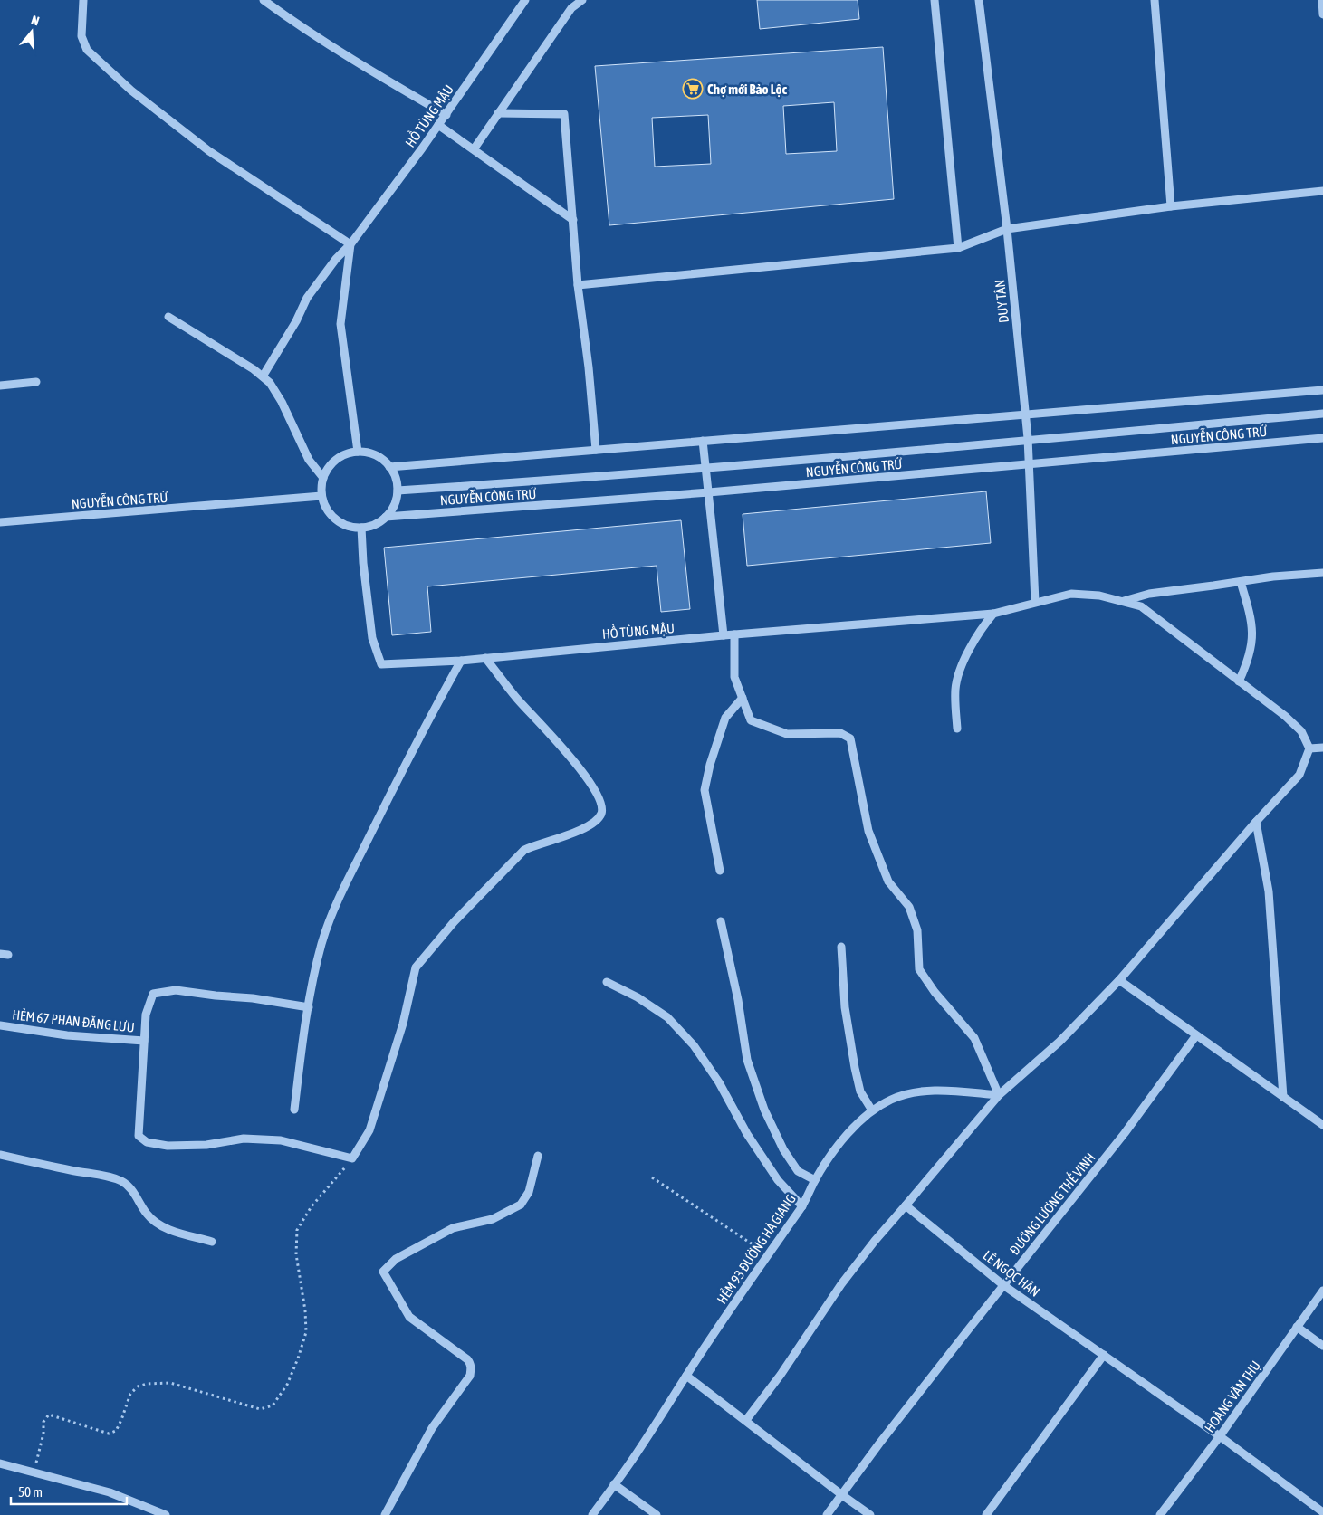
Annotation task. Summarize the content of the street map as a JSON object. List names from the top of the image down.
{
  "streets": {
    "street": [
      "HỒ TÙNG MẬU",
      "DUY TÂN",
      "NGUYỄN CÔNG TRỨ",
      "HẺM 67 PHAN ĐĂNG LƯU",
      "ĐƯỜNG LƯƠNG THẾ VINH",
      "HẺM 93 ĐƯỜNG HÀ GIANG",
      "LÊ NGỌC HÂN",
      "HOÀNG VĂN THỤ"
    ]
  },
  "crossings": [
    ["HỒ TÙNG MẬU", "DUY TÂN"],
    ["HỒ TÙNG MẬU", "NGUYỄN CÔNG TRỨ"],
    ["DUY TÂN", "NGUYỄN CÔNG TRỨ"],
    ["ĐƯỜNG LƯƠNG THẾ VINH", "LÊ NGỌC HÂN"],
    ["LÊ NGỌC HÂN", "HOÀNG VĂN THỤ"]
  ],
  "places": {
    "supermarket": ["Chợ mới Bảo Lộc"]
  },
  "scale_bar": "50 m",
  "north": "top"
}
